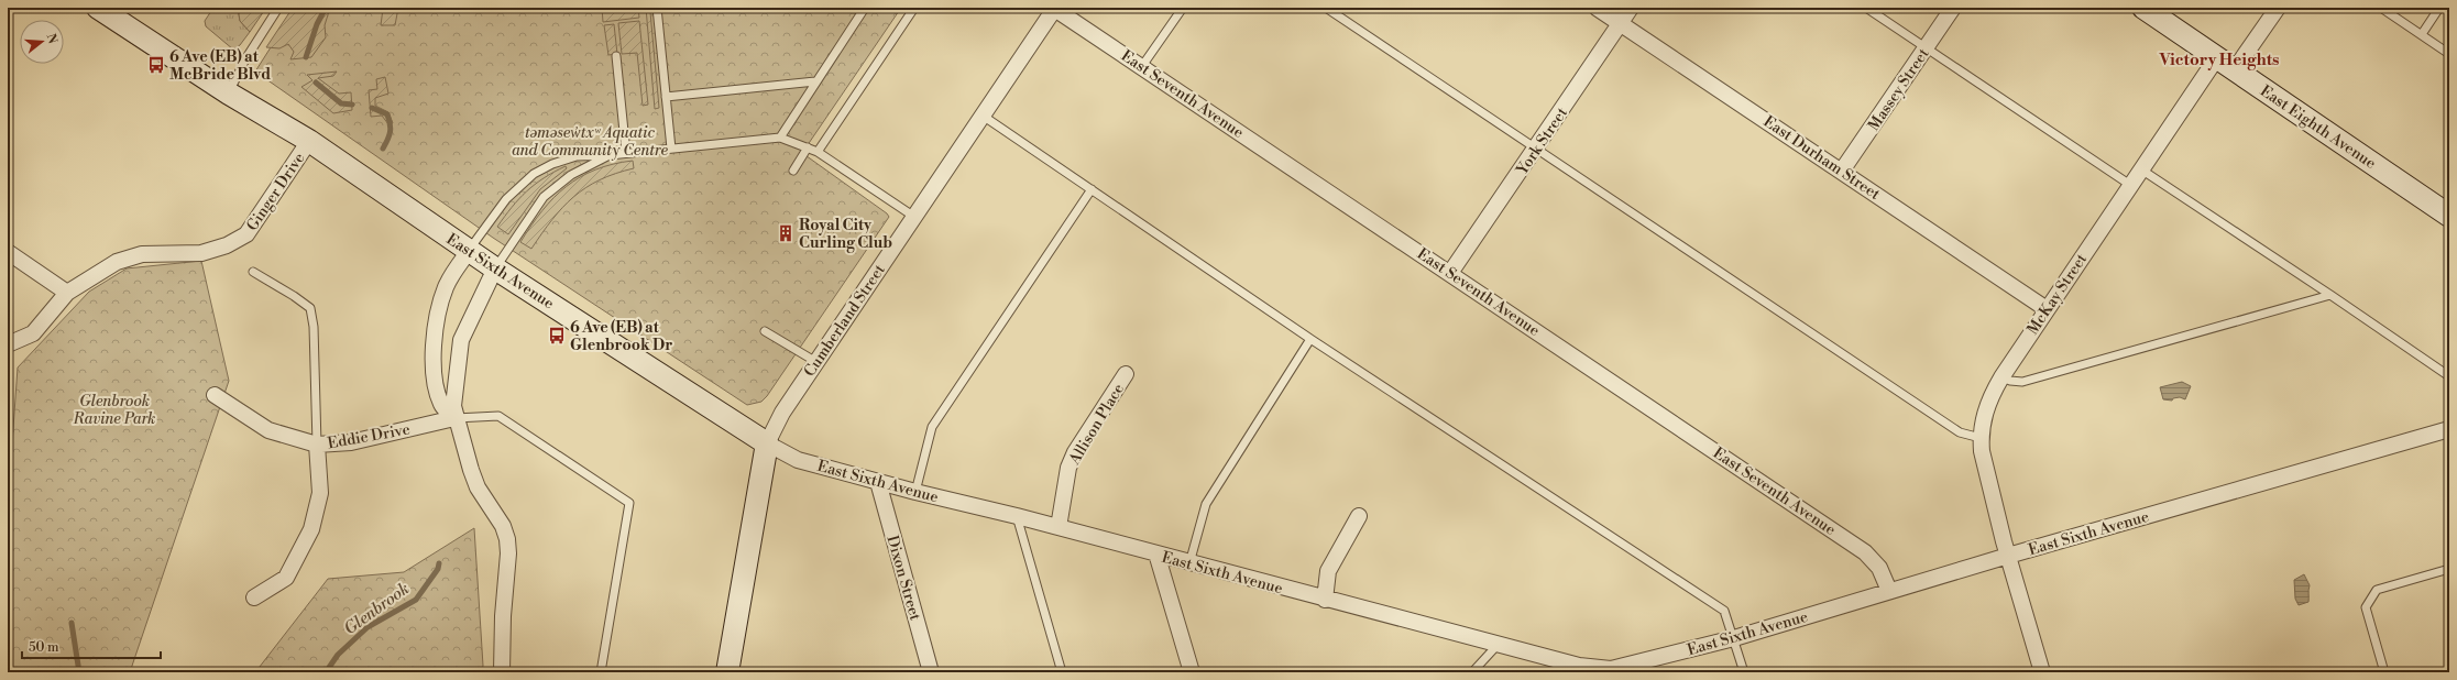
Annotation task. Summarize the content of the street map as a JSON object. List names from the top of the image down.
{
  "streets": {
    "street": [
      "Massey Street",
      "East Seventh Avenue",
      "East Eighth Avenue",
      "York Street",
      "East Durham Street",
      "Ginger Drive",
      "East Sixth Avenue",
      "McKay Street",
      "Cumberland Street",
      "Allison Place",
      "Eddie Drive",
      "Dixon Street"
    ]
  },
  "crossings": [
    ["Massey Street", "East Durham Street"],
    ["East Seventh Avenue", "York Street"],
    ["East Seventh Avenue", "East Sixth Avenue"],
    ["East Seventh Avenue", "Cumberland Street"],
    ["East Eighth Avenue", "McKay Street"],
    ["York Street", "East Durham Street"],
    ["East Durham Street", "McKay Street"],
    ["Ginger Drive", "East Sixth Avenue"],
    ["East Sixth Avenue", "McKay Street"],
    ["East Sixth Avenue", "Cumberland Street"],
    ["East Sixth Avenue", "Allison Place"],
    ["East Sixth Avenue", "Dixon Street"]
  ],
  "districts": ["Victory Heights"],
  "water": ["Glenbrook"],
  "parks": ["təməsew̓txʷ Aquatic and Community Centre", "Glenbrook Ravine Park"],
  "places": {
    "bus stop": ["6 Ave (EB) at McBride Blvd", "6 Ave (EB) at Glenbrook Dr"],
    "building": ["Royal City Curling Club"]
  },
  "scale_bar": "50 m",
  "north": "right"
}
